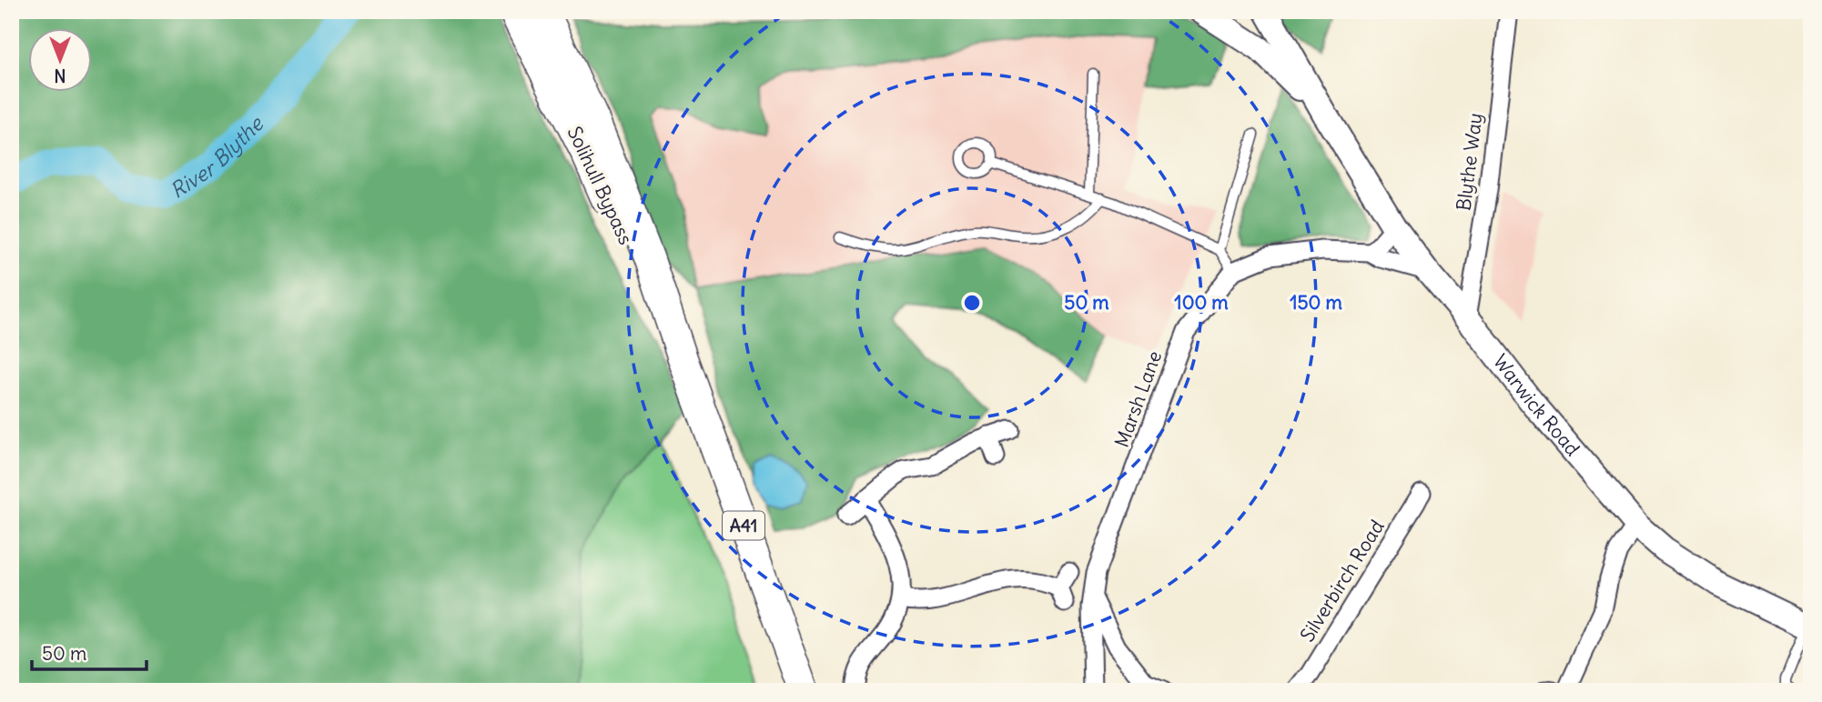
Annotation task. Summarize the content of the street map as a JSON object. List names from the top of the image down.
{
  "streets": {
    "highway": ["Solihull Bypass", "A41"],
    "main road": ["Warwick Road"],
    "street": ["Blythe Way", "Marsh Lane", "Silverbirch Road"]
  },
  "crossings": [
    ["Blythe Way", "Warwick Road"]
  ],
  "water": ["River Blythe"],
  "scale_bar": "50 m",
  "north": "bottom",
  "rings": ["50 m", "100 m", "150 m"]
}
